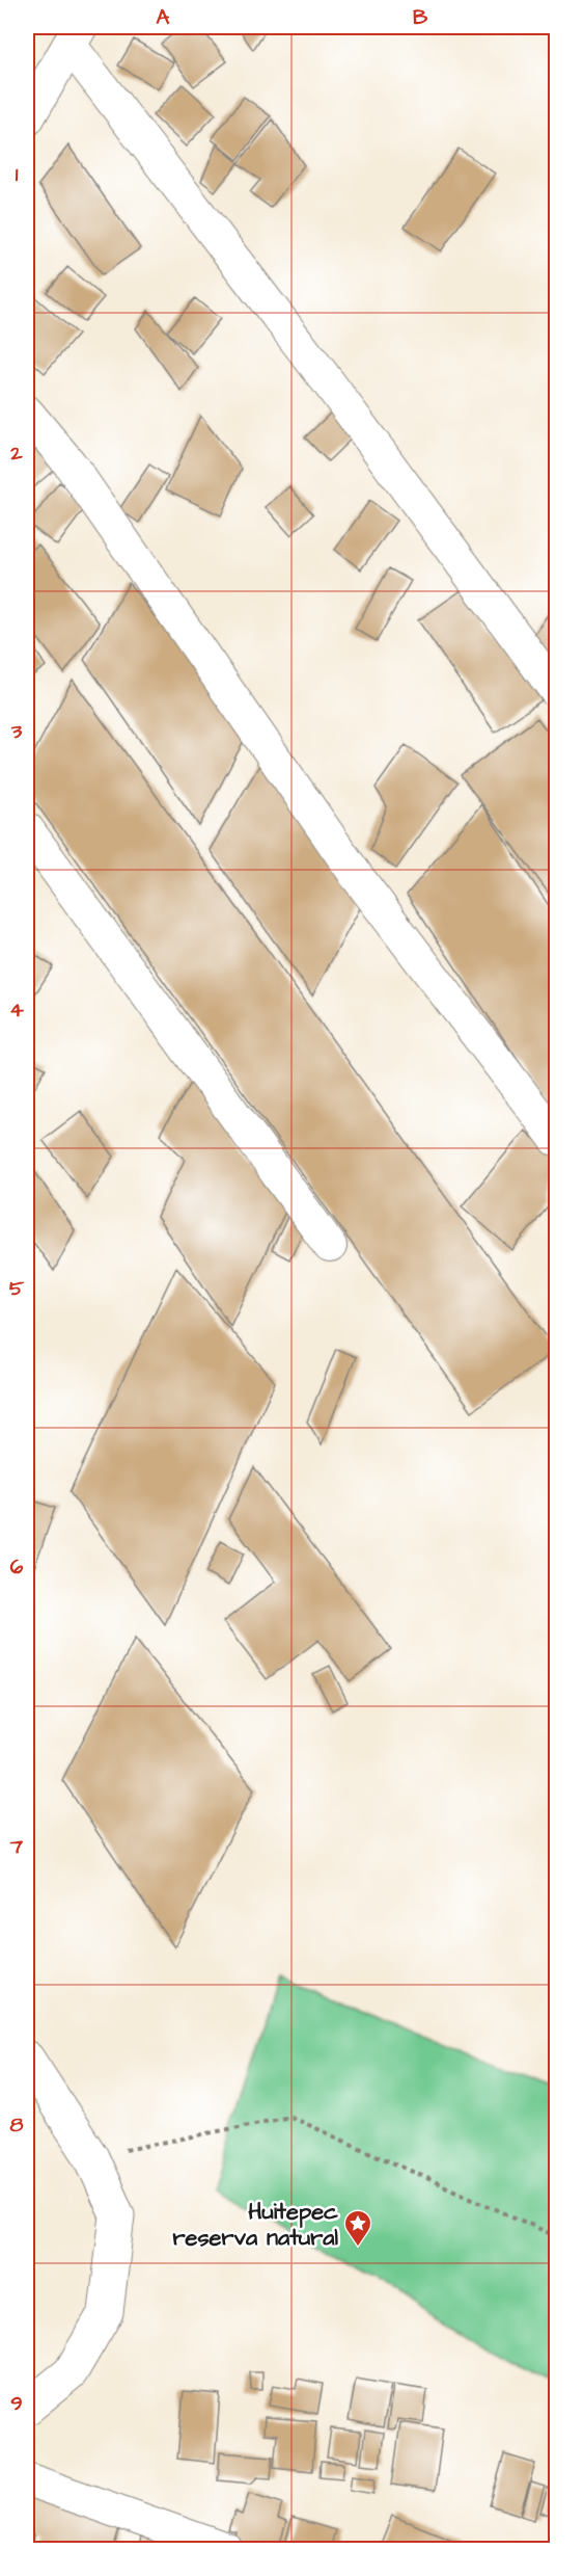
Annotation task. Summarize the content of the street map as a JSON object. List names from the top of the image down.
{
  "places": {
    "place": ["Huitepec reserva natural"]
  },
  "grid": {
    "columns": ["A", "B"],
    "rows": [
      "1",
      "2",
      "3",
      "4",
      "5",
      "6",
      "7",
      "8",
      "9"
    ]
  }
}
